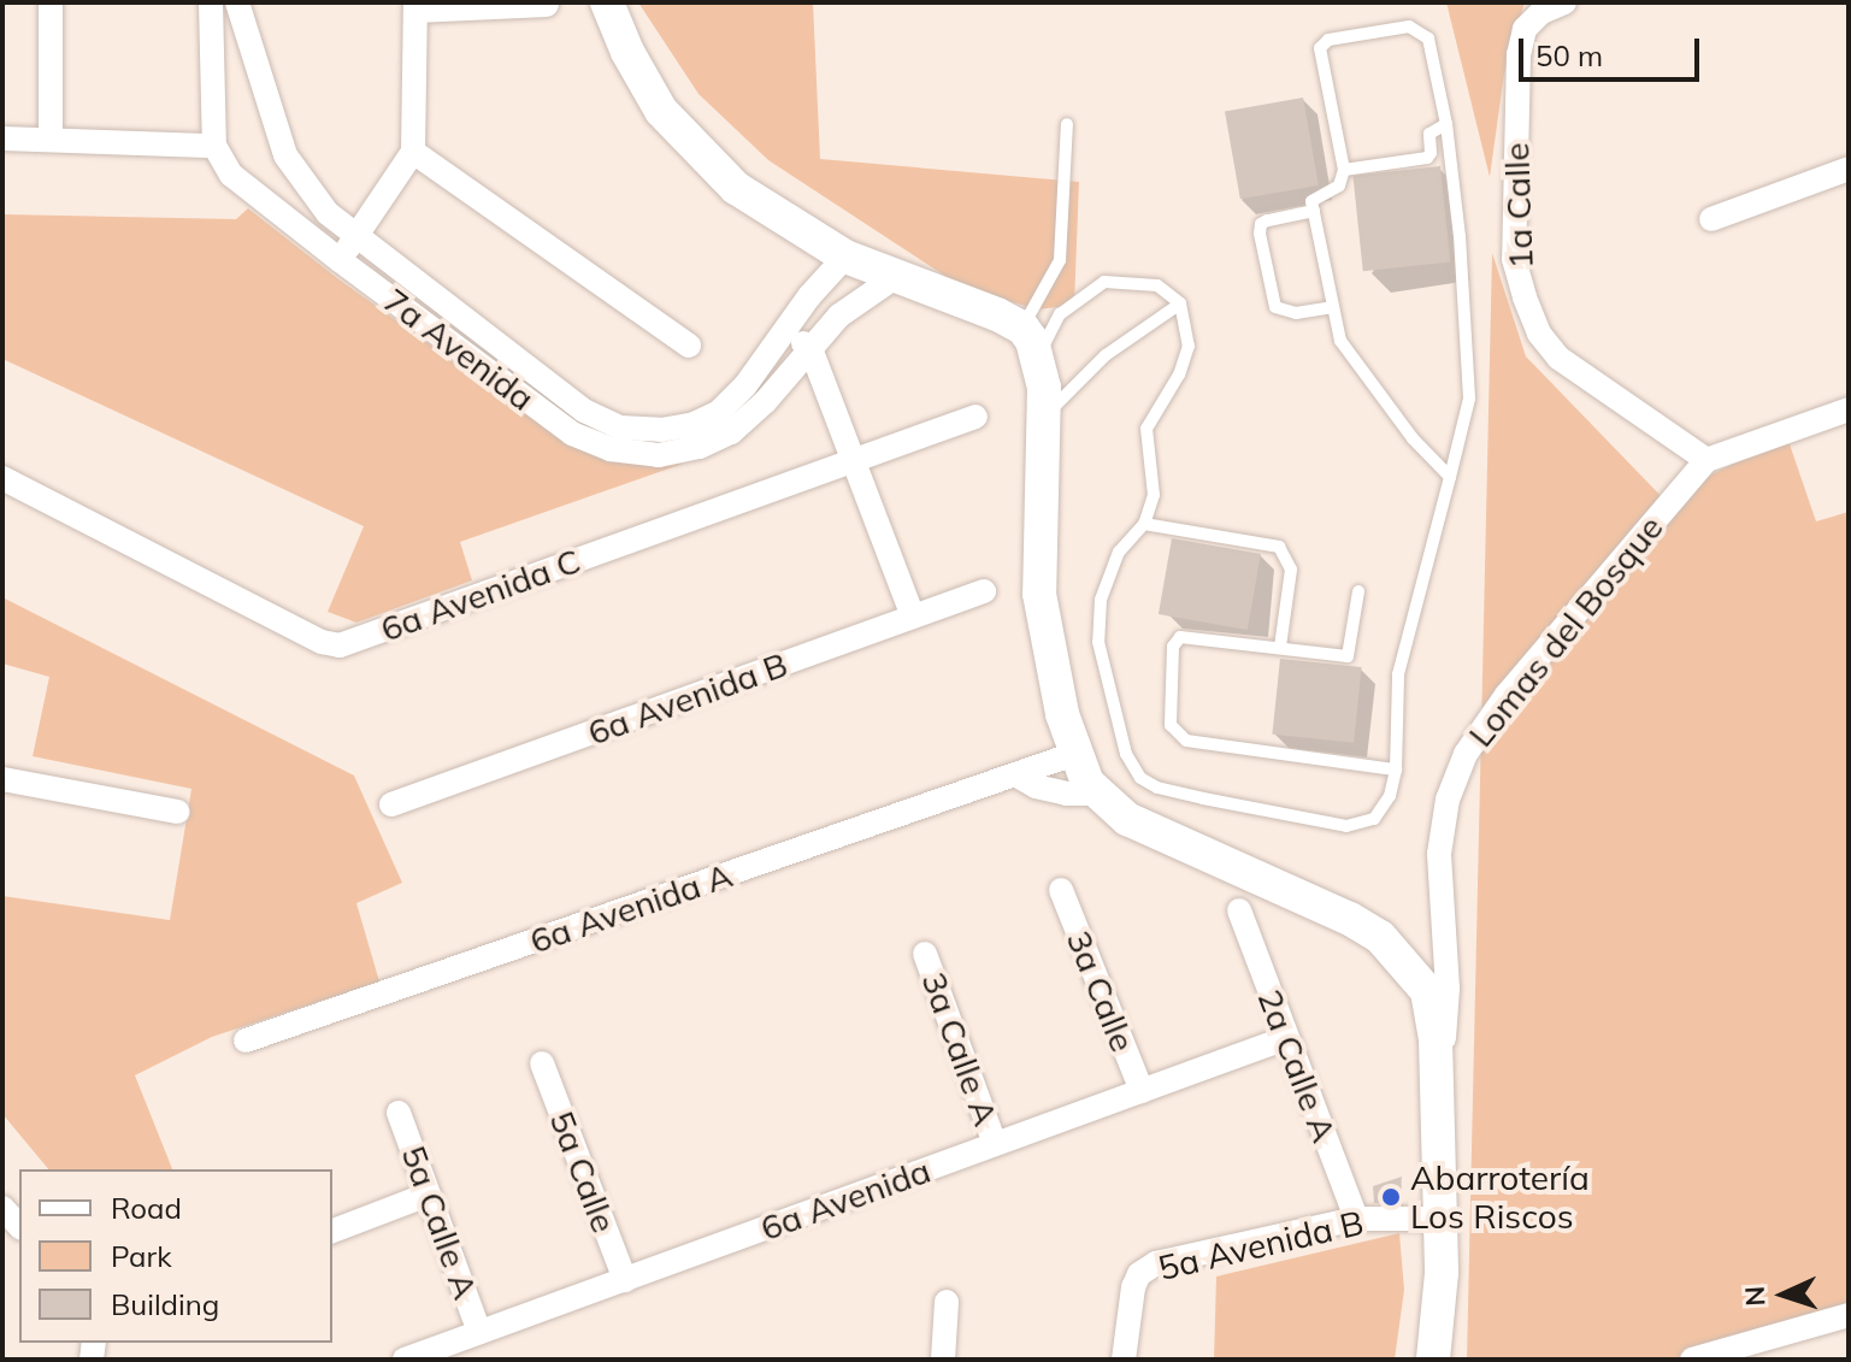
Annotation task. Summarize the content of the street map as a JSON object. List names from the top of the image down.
{
  "streets": {
    "street": [
      "1a Calle",
      "7a Avenida",
      "6a Avenida C",
      "Lomas del Bosque",
      "6a Avenida B",
      "6a Avenida A",
      "3a Calle",
      "3a Calle A",
      "2a Calle A",
      "5a Calle",
      "6a Avenida",
      "5a Calle A",
      "5a Avenida B"
    ]
  },
  "crossings": [
    ["1a Calle", "Lomas del Bosque"],
    ["3a Calle", "6a Avenida"],
    ["3a Calle A", "6a Avenida"],
    ["2a Calle A", "6a Avenida"],
    ["2a Calle A", "5a Avenida B"],
    ["5a Calle", "6a Avenida"],
    ["6a Avenida", "5a Calle A"]
  ],
  "places": ["Abarrotería Los Riscos"],
  "legend": ["Road", "Park", "Building"],
  "scale_bar": "50 m",
  "north": "left"
}
